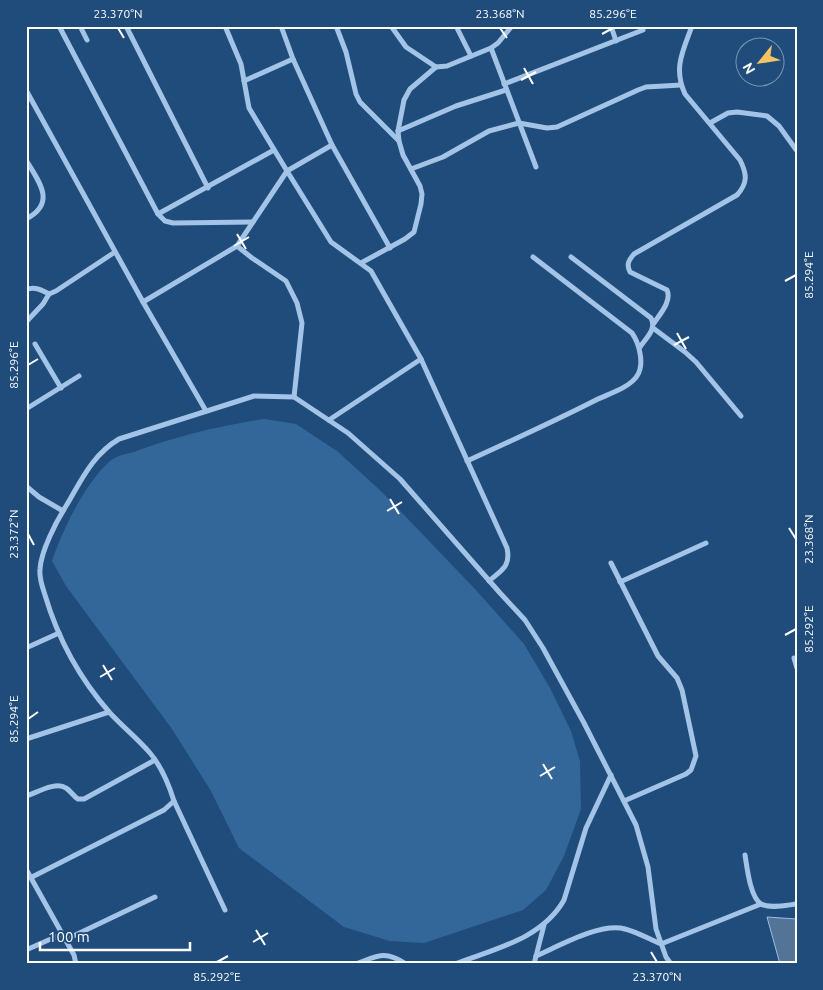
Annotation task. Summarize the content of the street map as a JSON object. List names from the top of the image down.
{
  "scale_bar": "100 m",
  "north": "bottom left",
  "coordinates": [
    "23.370°N",
    "23.368°N",
    "85.296°E",
    "85.294°E",
    "23.372°N",
    "85.292°E"
  ]
}
